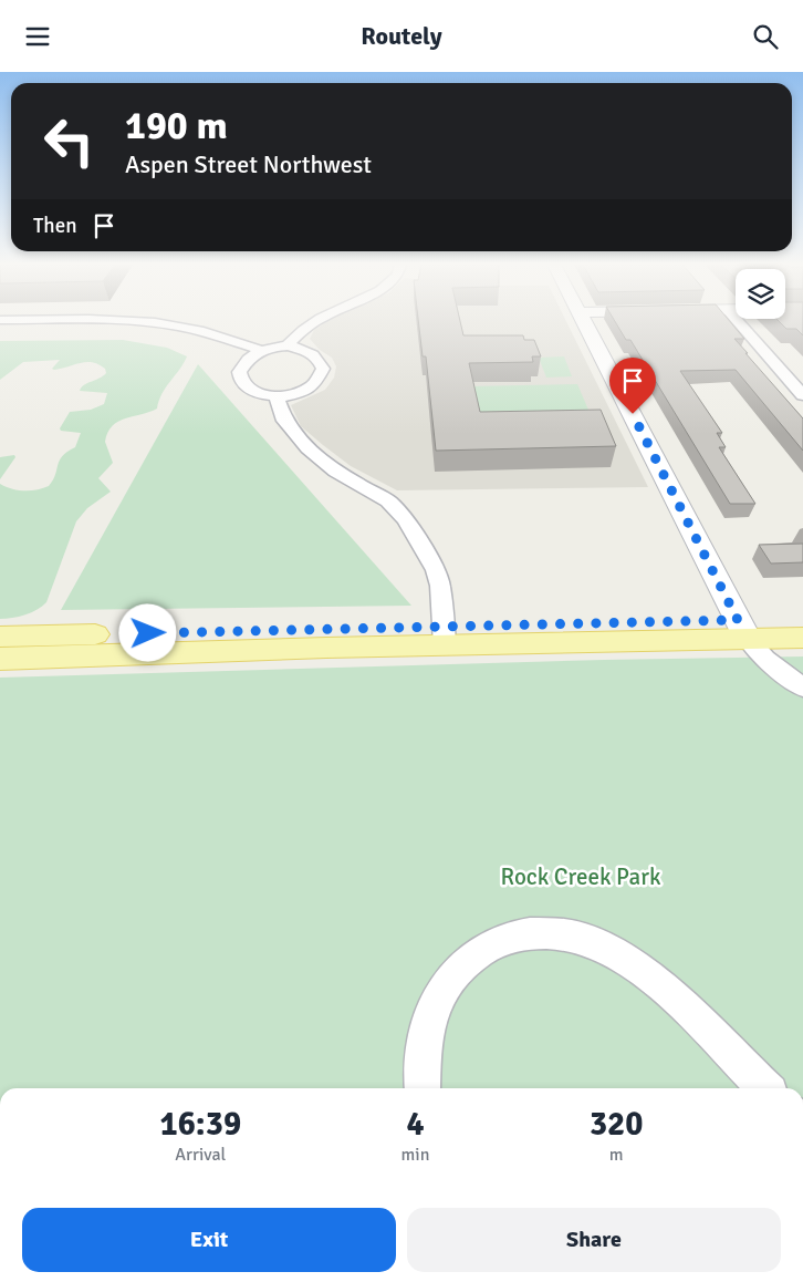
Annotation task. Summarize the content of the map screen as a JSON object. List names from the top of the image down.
{
  "parks": ["Rock Creek Park"],
  "page": {
    "header": "Routely",
    "turn": ["190 m", "Aspen Street Northwest"],
    "then": "Then",
    "eta": [
      "16:39",
      "Arrival",
      "4",
      "min",
      "320",
      "m"
    ],
    "buttons": ["Exit", "Share"]
  }
}
